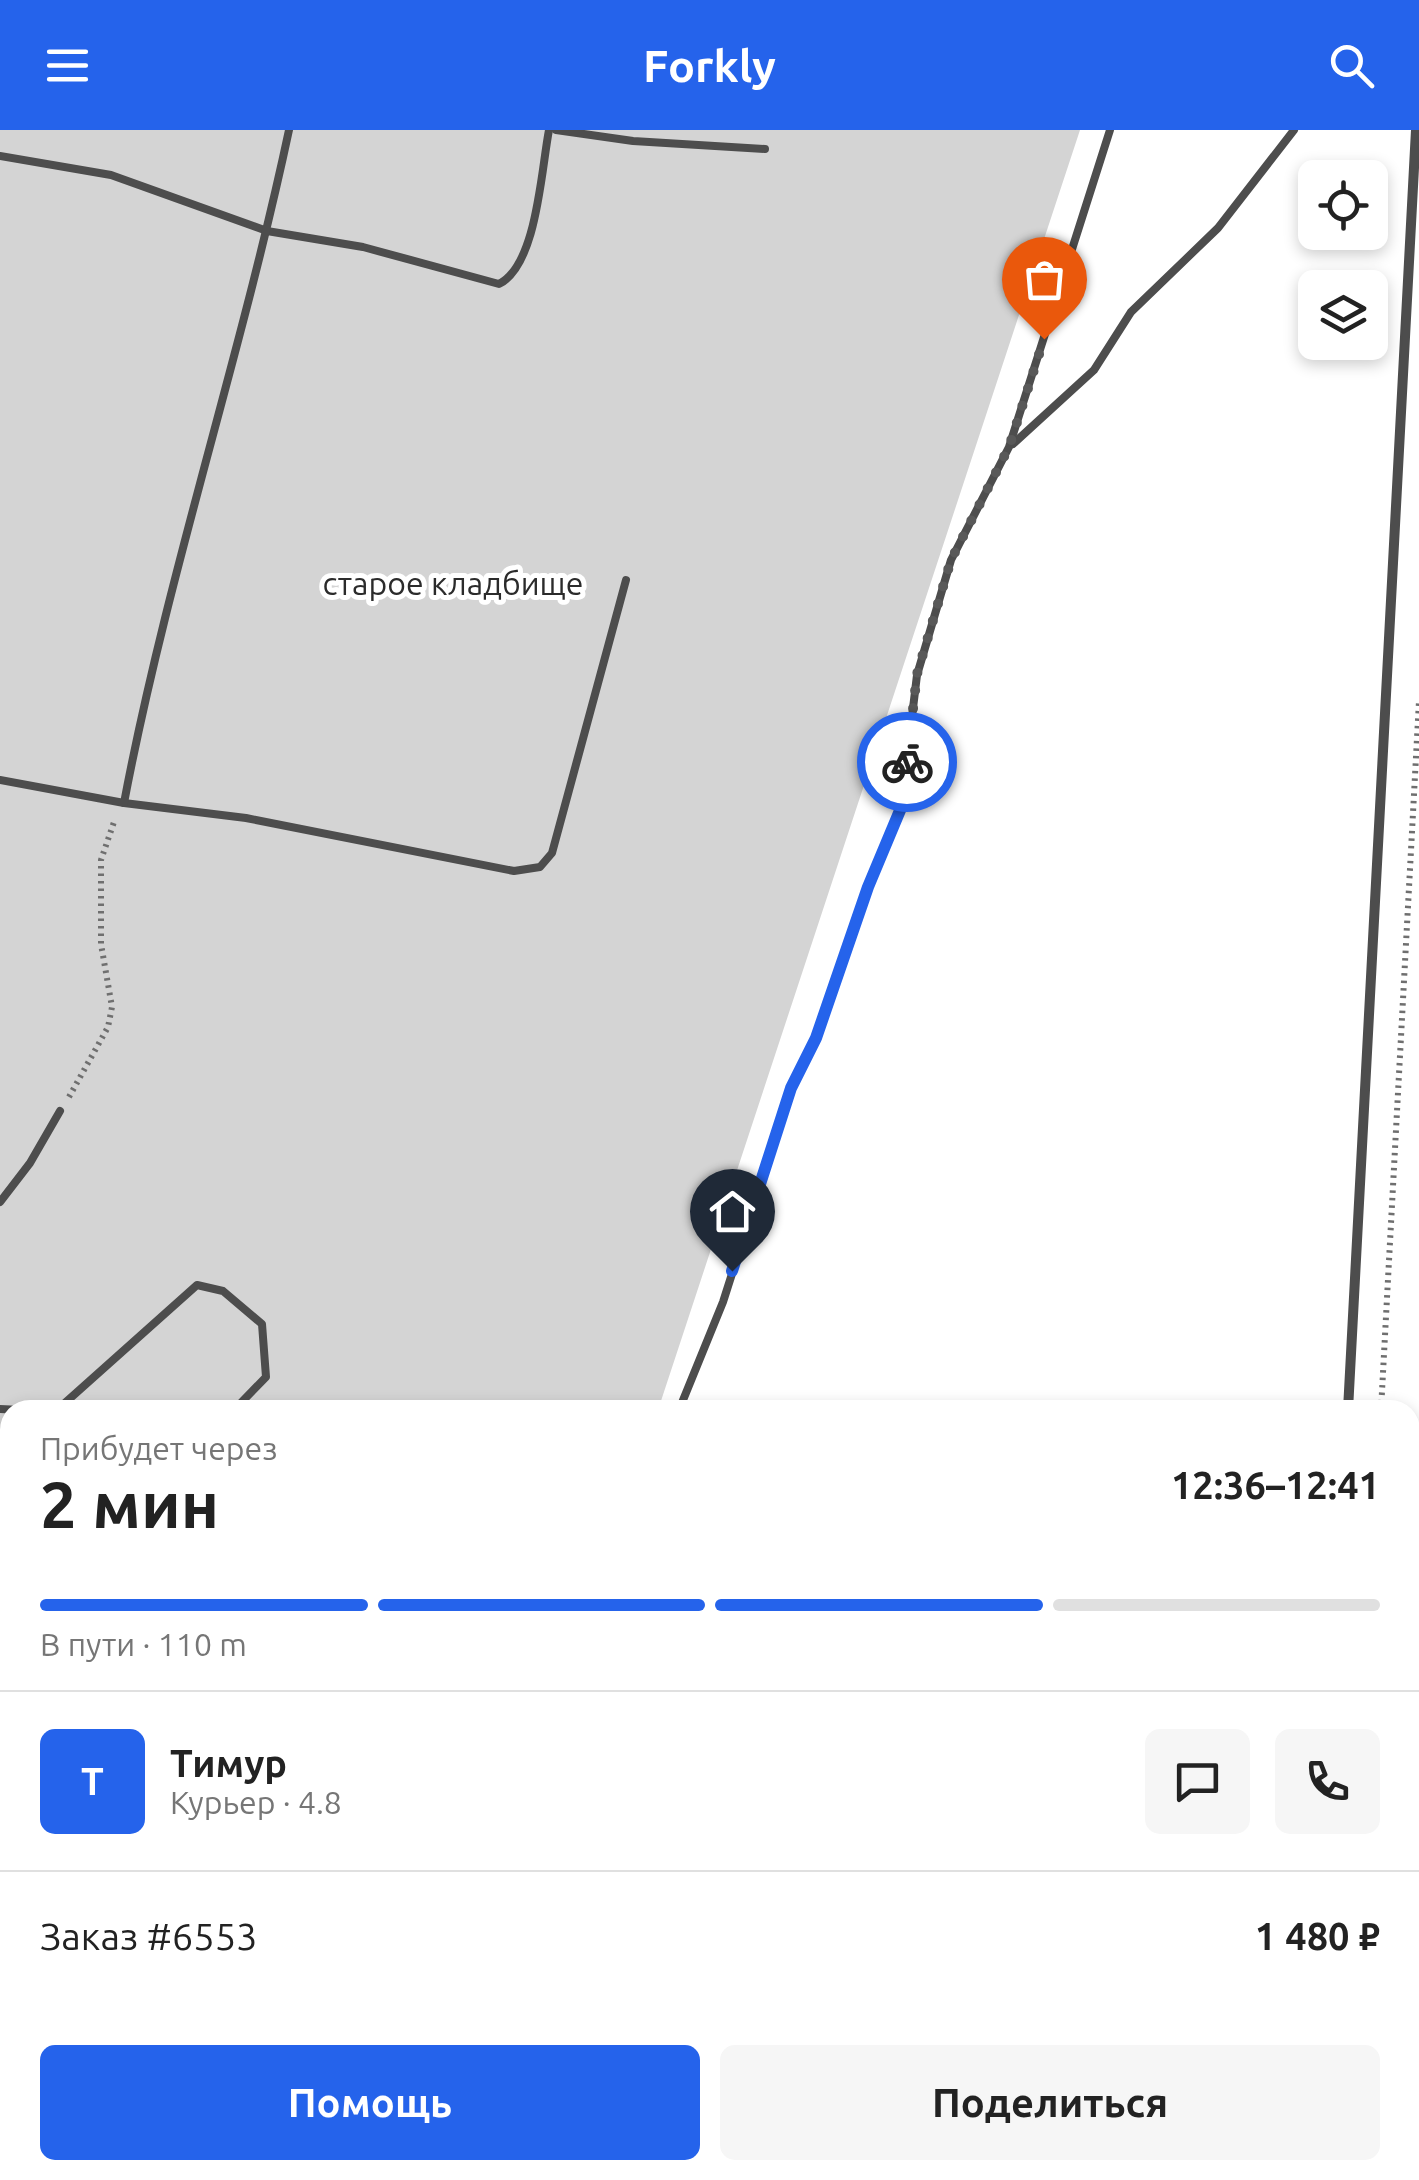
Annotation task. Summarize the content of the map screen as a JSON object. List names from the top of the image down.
{
  "parks": ["старое кладбище"],
  "page": {
    "header": "Forkly",
    "heading": ["2 мин", "Прибудет через", "12:36–12:41"],
    "panel": [
      "Тимур",
      "Курьер · 4.8",
      "Заказ #6553",
      "1 480 ₽"
    ],
    "bar": "В пути · 110 m",
    "round": "Т",
    "buttons": ["Помощь", "Поделиться"]
  }
}
